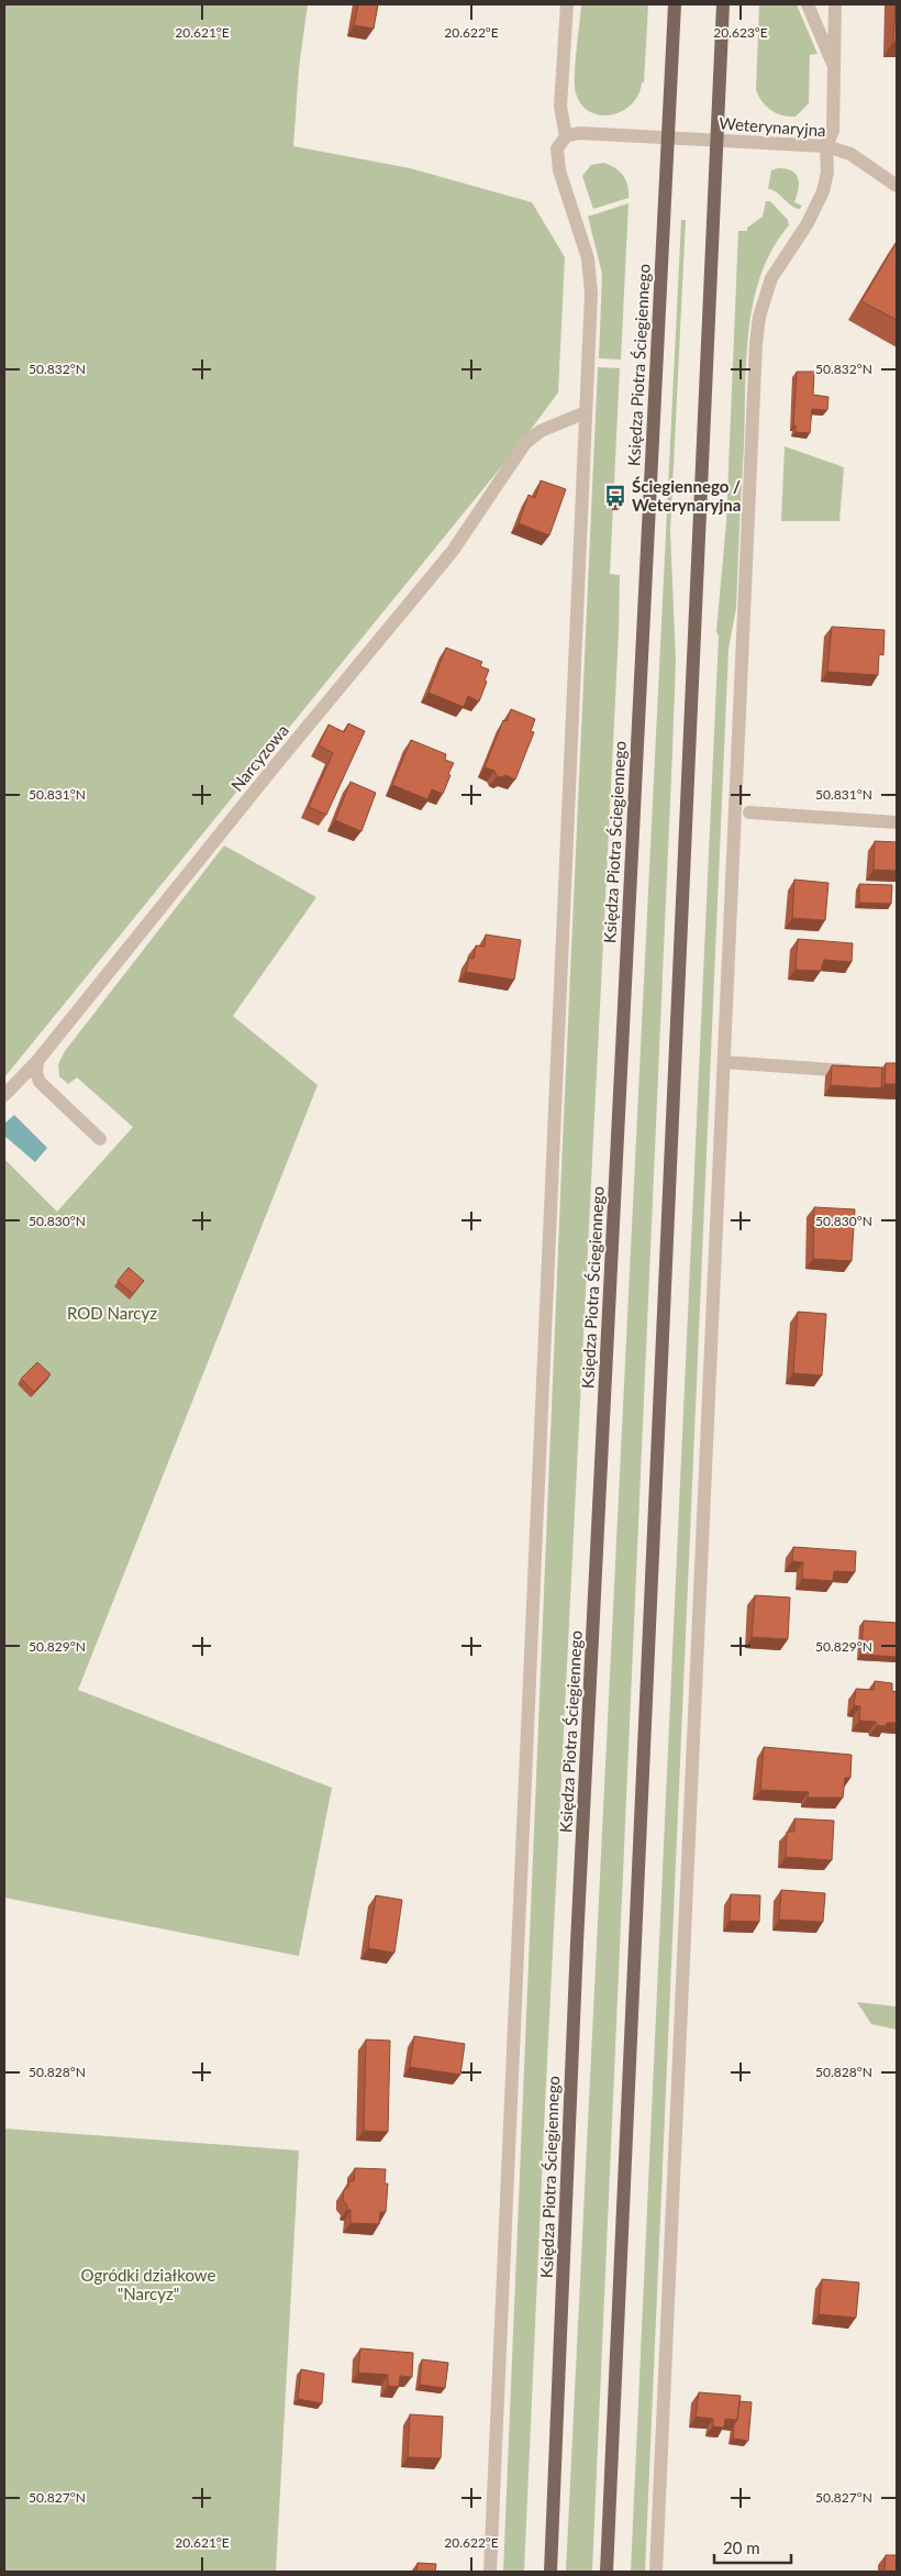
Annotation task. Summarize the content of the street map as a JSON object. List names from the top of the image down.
{
  "streets": {
    "main road": ["Księdza Piotra Ściegiennego"],
    "street": ["Weterynaryjna", "Narcyzowa"]
  },
  "crossings": [
    ["Weterynaryjna", "Księdza Piotra Ściegiennego"]
  ],
  "parks": ["ROD Narcyz", "Ogródki działkowe \"Narcyz\""],
  "places": {
    "bus stop": ["Ściegiennego / Weterynaryjna"]
  },
  "scale_bar": "20 m",
  "coordinates": [
    "20.621°E",
    "20.622°E",
    "20.623°E",
    "50.832°N",
    "50.831°N",
    "50.830°N",
    "50.829°N",
    "50.828°N",
    "50.827°N"
  ]
}
